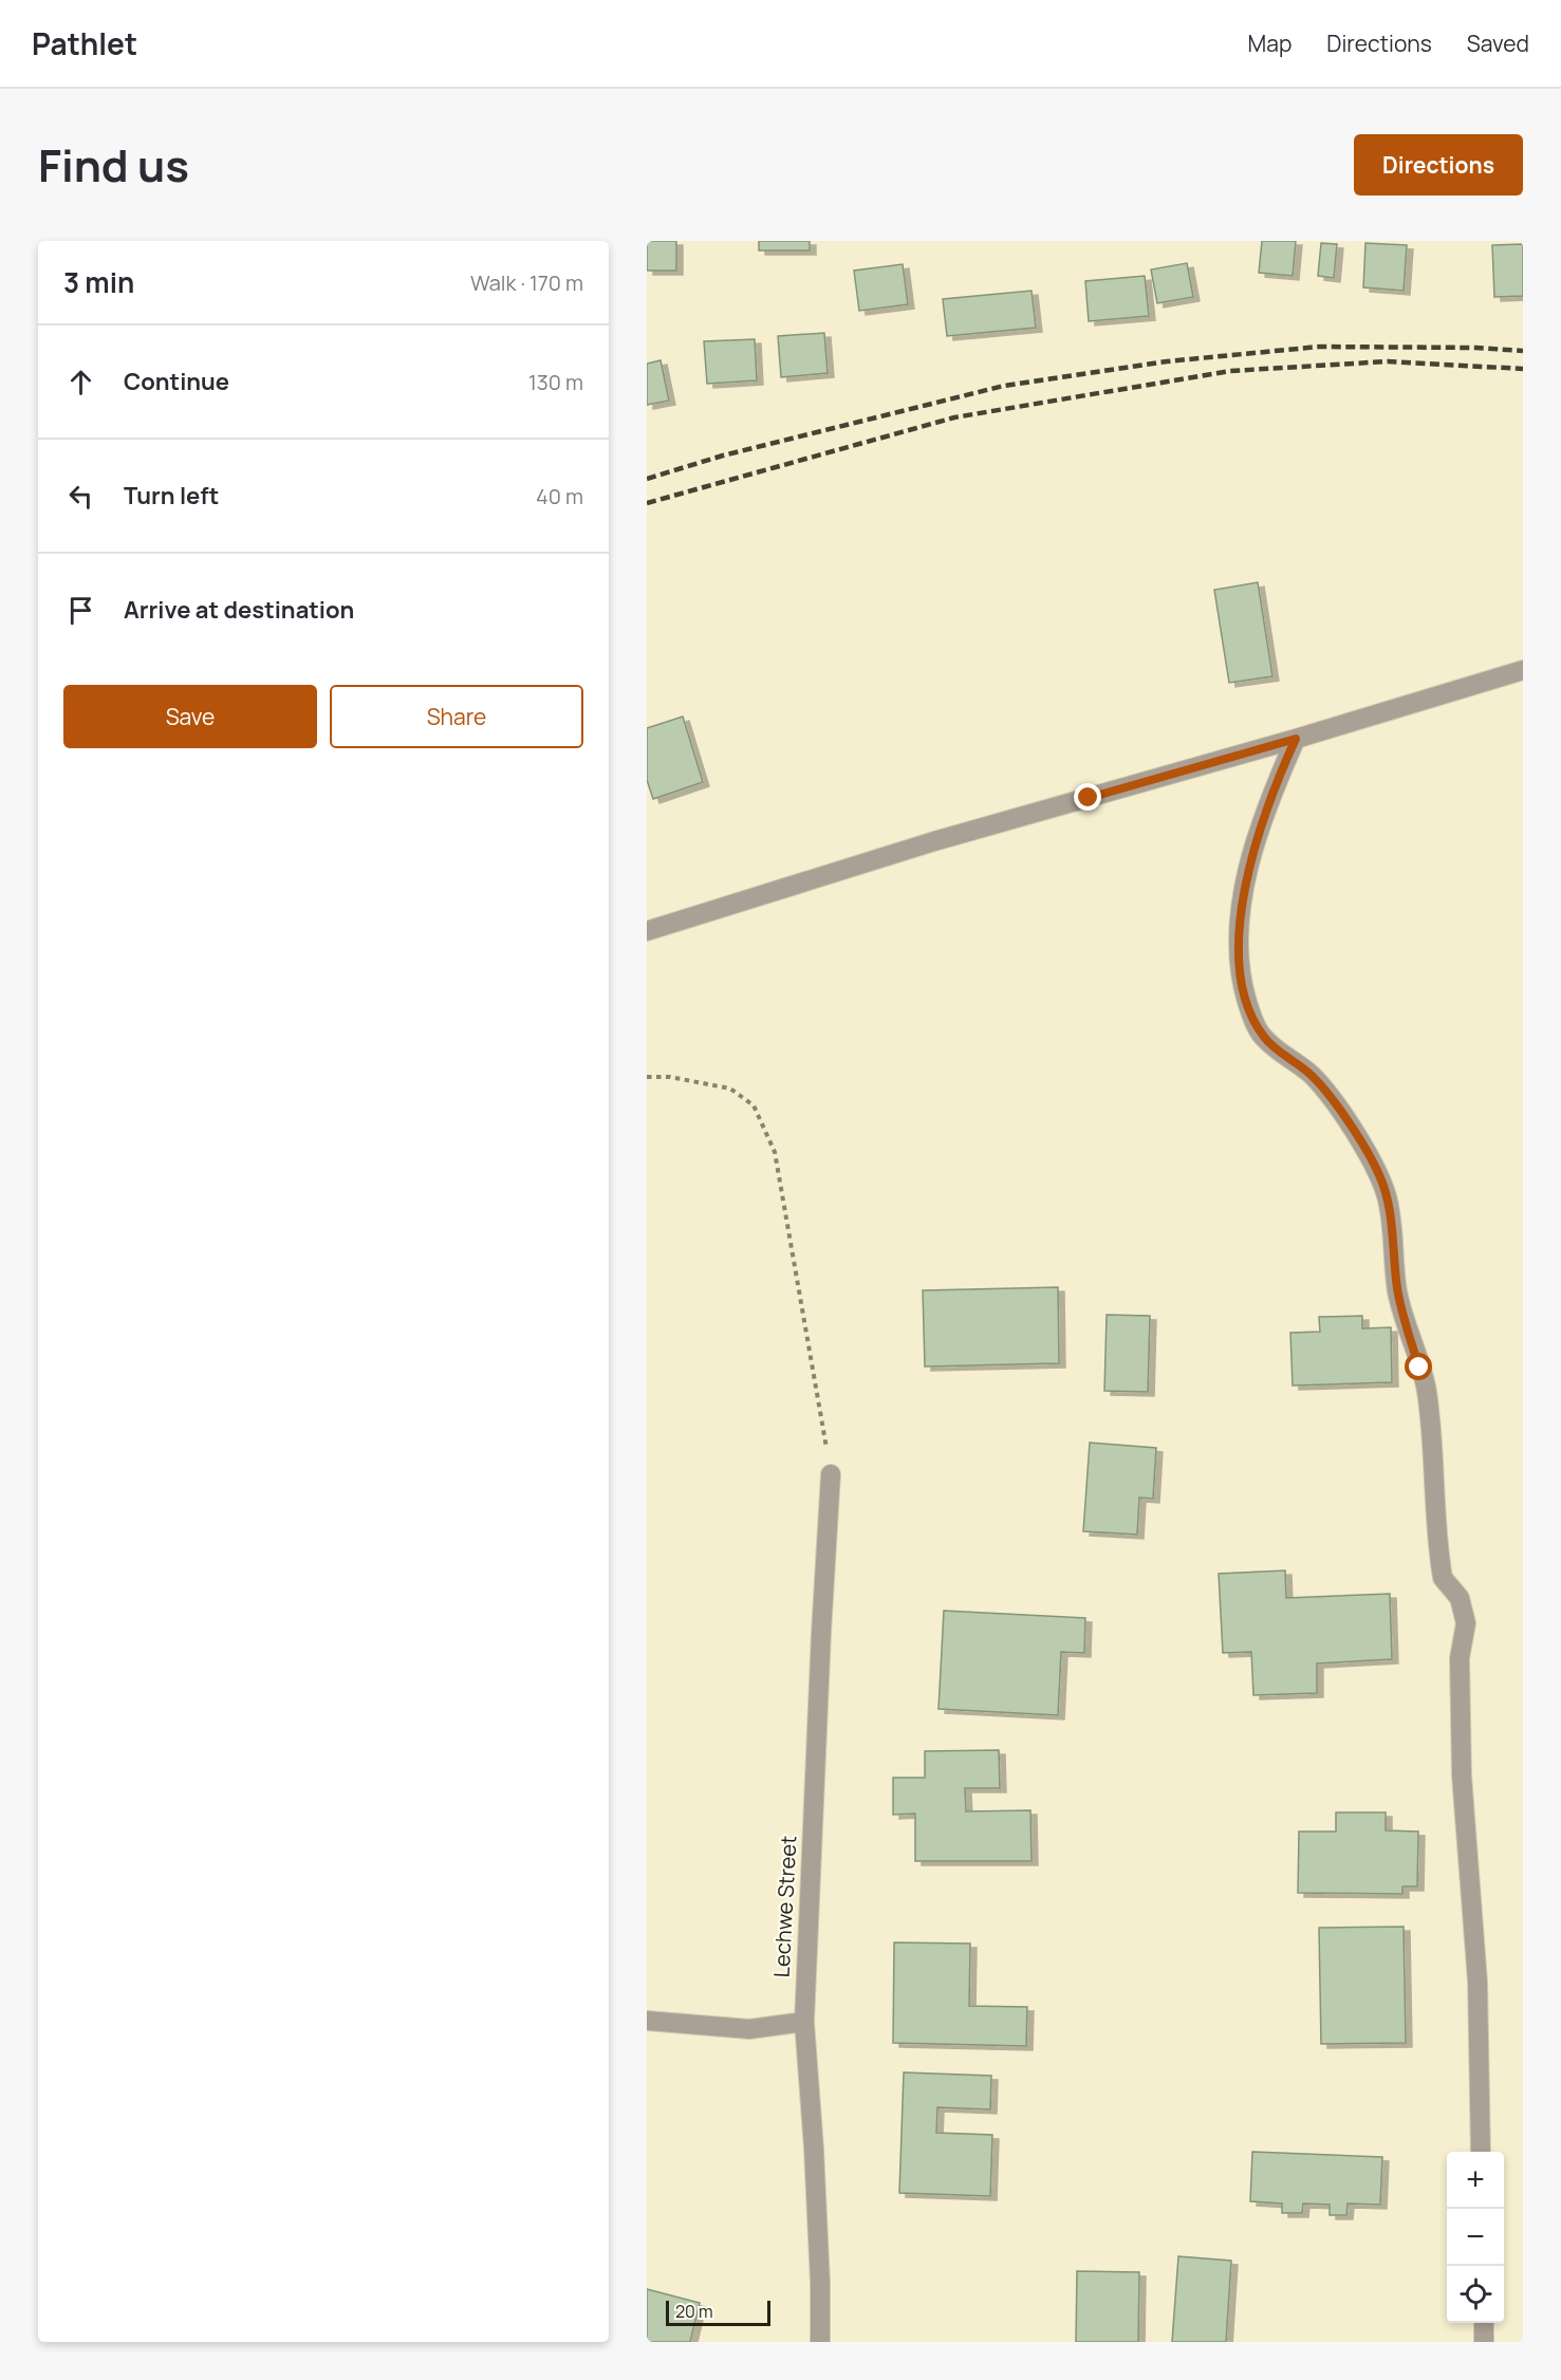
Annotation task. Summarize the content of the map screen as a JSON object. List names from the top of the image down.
{
  "streets": {
    "street": ["Lechwe Street"]
  },
  "scale_bar": "20 m",
  "page": {
    "header": "Pathlet",
    "nav": ["Map", "Directions", "Saved"],
    "title": "Find us",
    "buttons": [
      "Directions",
      ["Save", "Share"]
    ],
    "heading": ["3 min", "Walk · 170 m"],
    "list": [
      ["Continue", "130 m"],
      ["Turn left", "40 m"],
      "Arrive at destination"
    ],
    "map_buttons": ["+", "−"],
    "scale": "20 m"
  }
}
